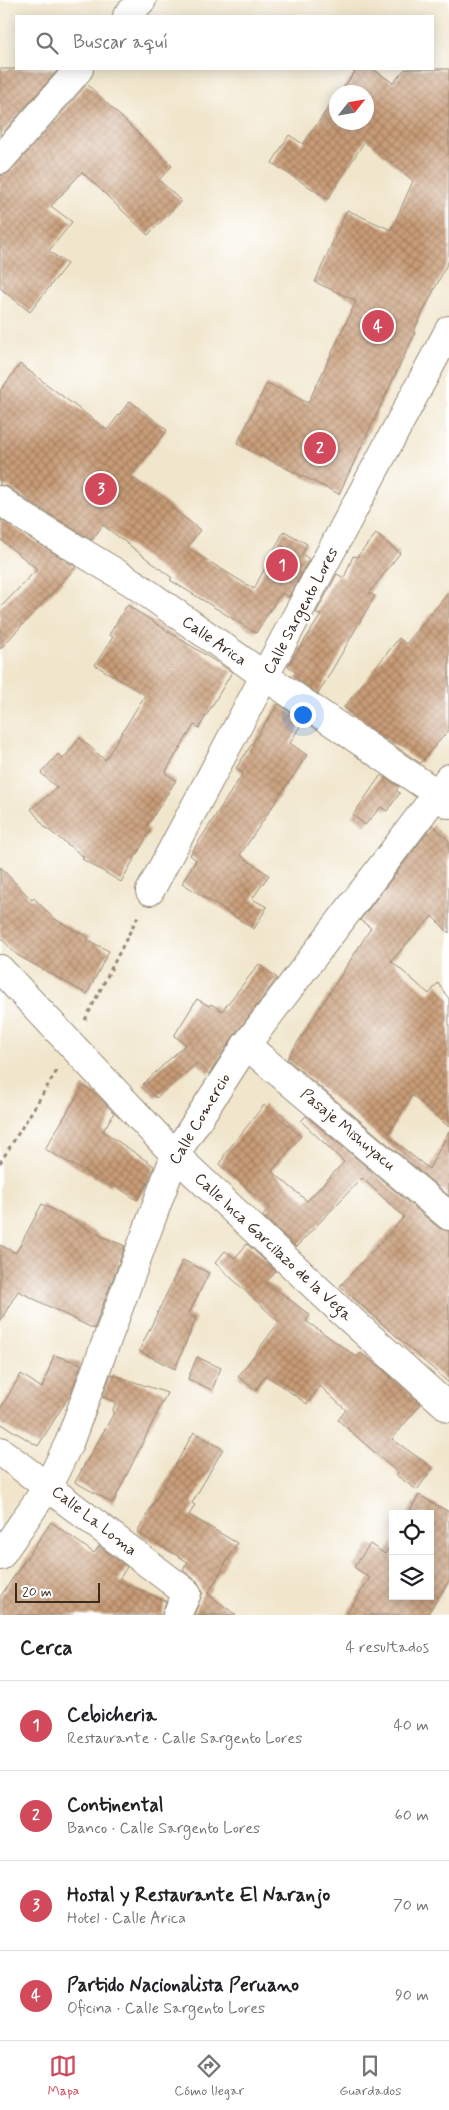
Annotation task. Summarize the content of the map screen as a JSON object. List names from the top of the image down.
{
  "streets": {
    "street": [
      "Calle Sargento Lores",
      "Calle Arica",
      "Calle Comercio",
      "Pasaje Mishuyacu",
      "Calle Inca Garcilazo de la Vega",
      "Calle La Loma"
    ]
  },
  "crossings": [
    ["Calle Sargento Lores", "Calle Arica"],
    ["Calle Arica", "Calle Comercio"],
    ["Calle Comercio", "Pasaje Mishuyacu"],
    ["Calle Comercio", "Calle Inca Garcilazo de la Vega"],
    ["Calle Comercio", "Calle La Loma"]
  ],
  "scale_bar": "20 m",
  "north": "top right",
  "page": {
    "search": "Buscar aquí",
    "pins": [
      "4",
      "2",
      "3",
      "1"
    ],
    "scale": "20 m",
    "heading": ["Cerca", "4 resultados"],
    "list": [
      {
        "mark": "1",
        "name": "Cebicheria",
        "note": "Restaurante · Calle Sargento Lores",
        "value": "40 m"
      },
      {
        "mark": "2",
        "name": "Continental",
        "note": "Banco · Calle Sargento Lores",
        "value": "60 m"
      },
      {
        "mark": "3",
        "name": "Hostal y Restaurante El Naranjo",
        "note": "Hotel · Calle Arica",
        "value": "70 m"
      },
      {
        "mark": "4",
        "name": "Partido Nacionalista Peruano",
        "note": "Oficina · Calle Sargento Lores",
        "value": "90 m"
      }
    ],
    "nav": ["Mapa", "Cómo llegar", "Guardados"]
  }
}
